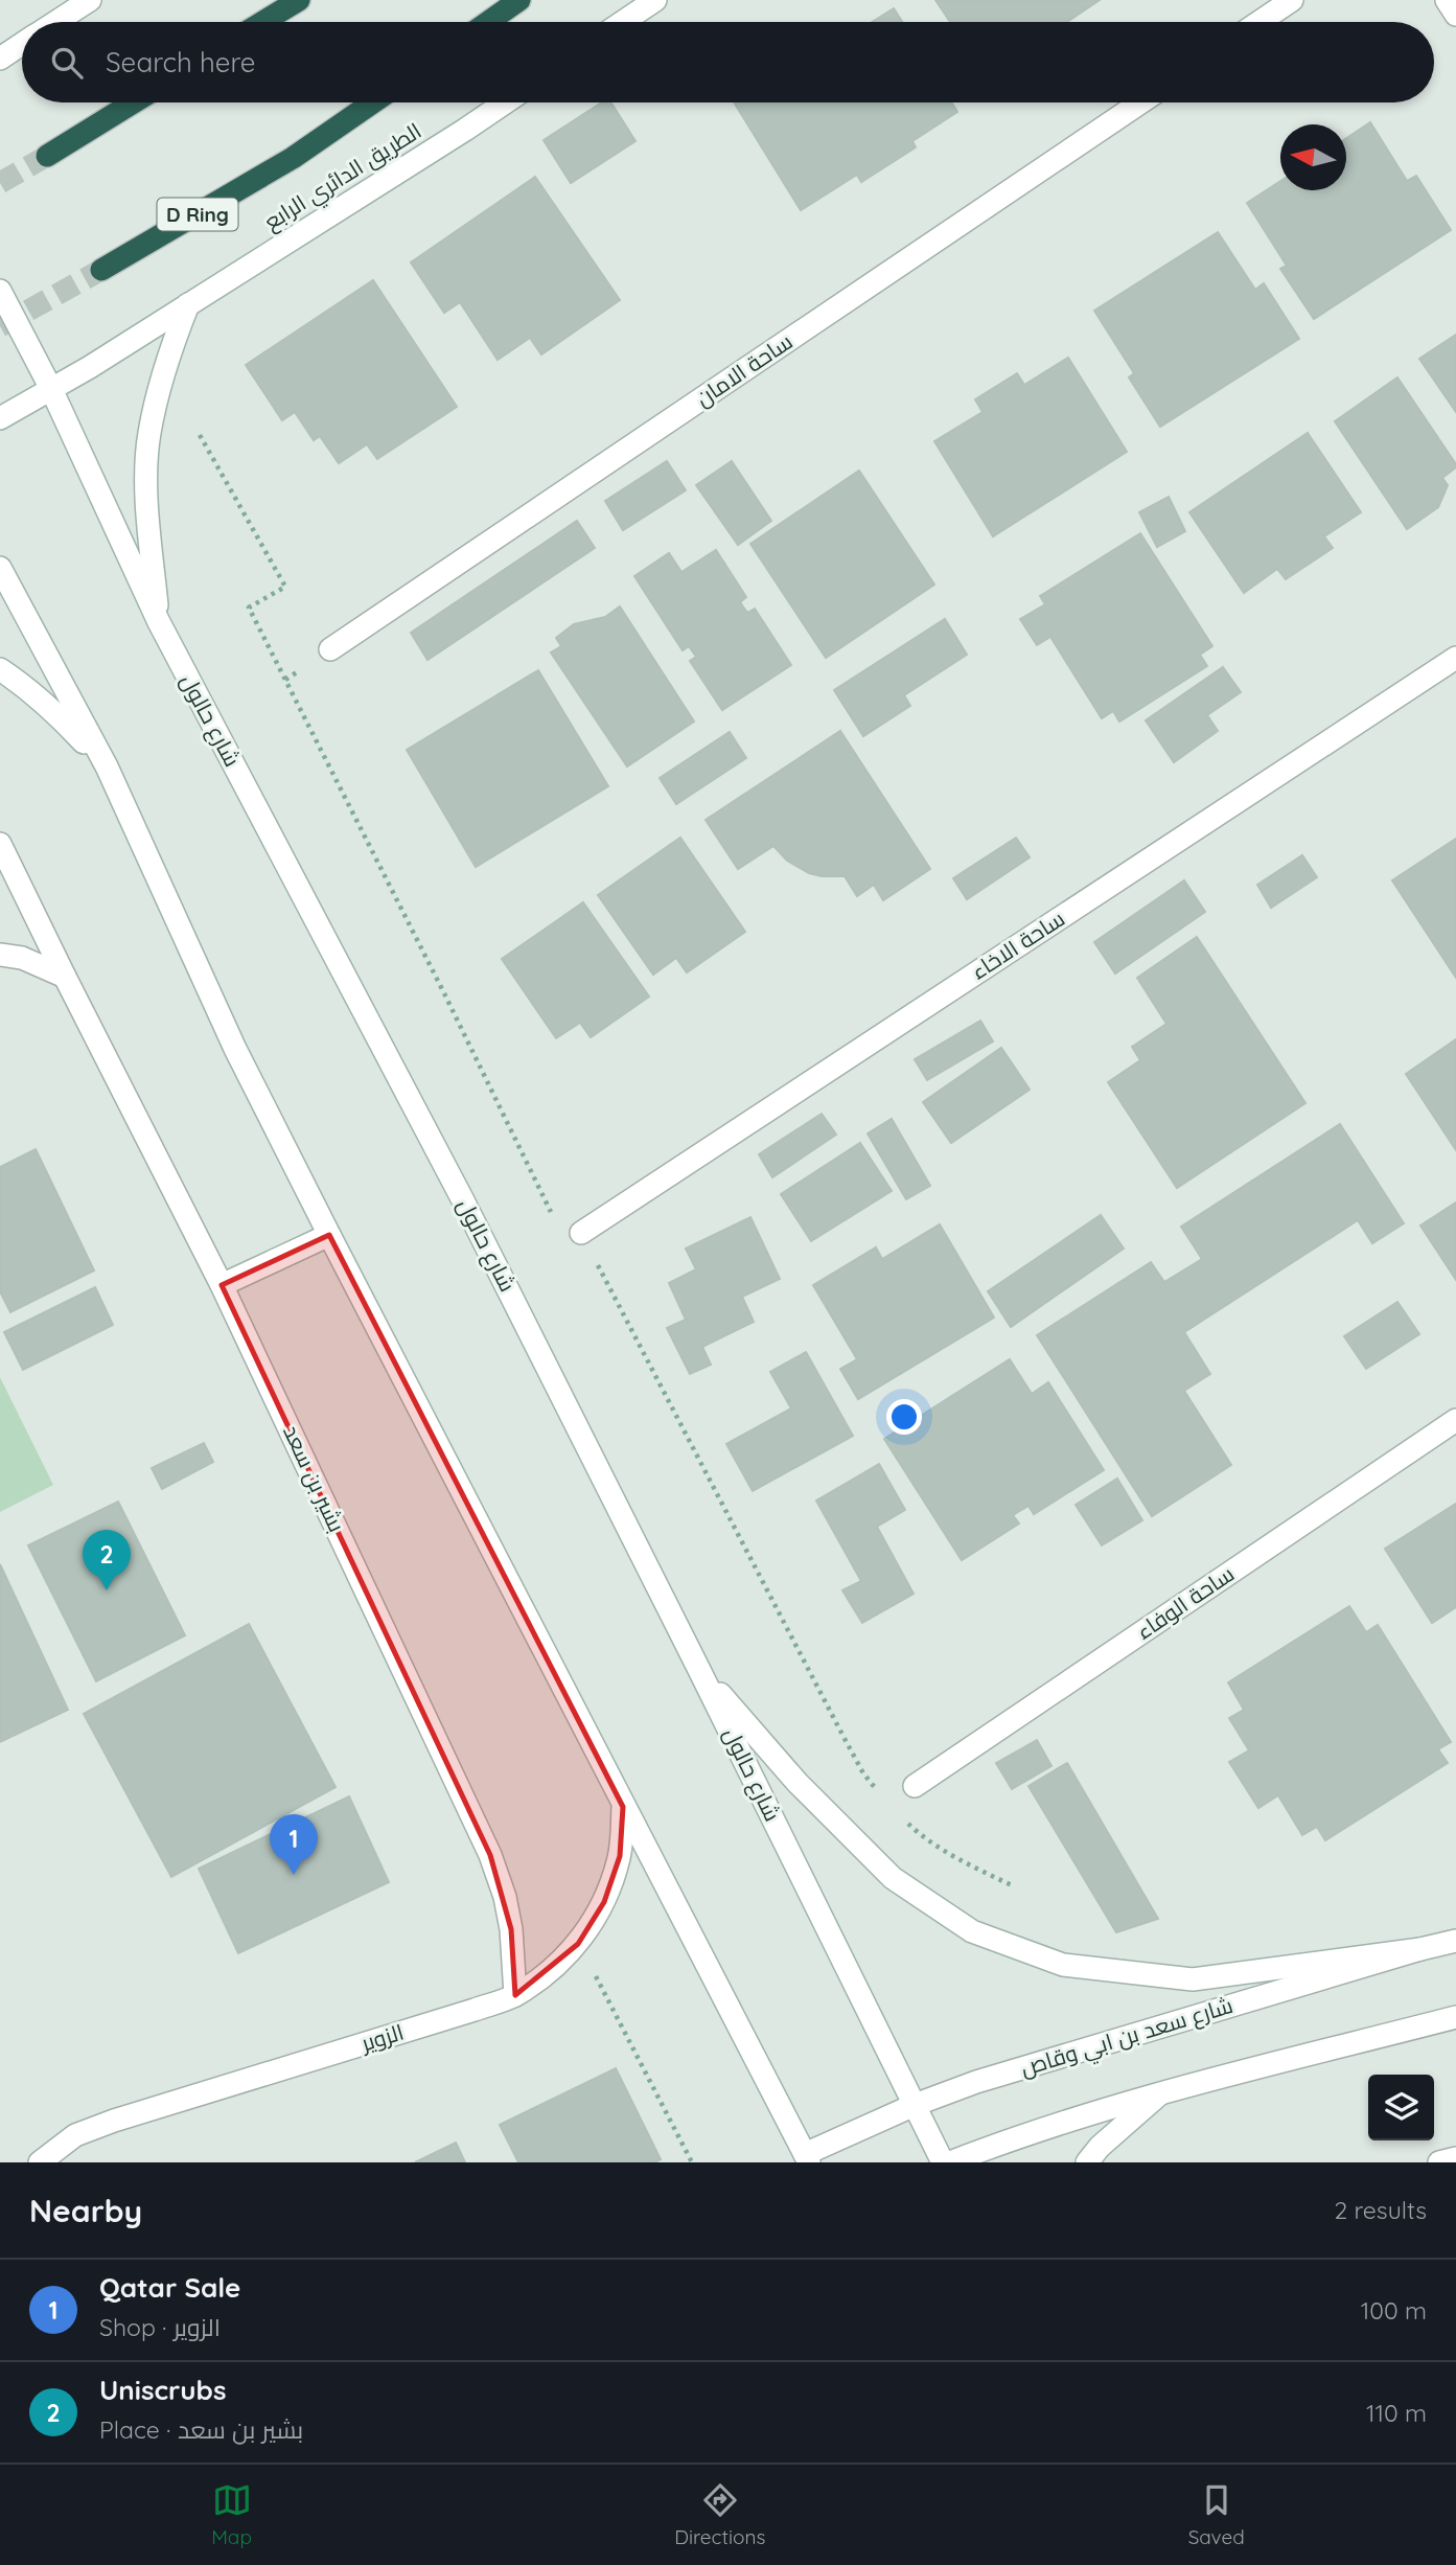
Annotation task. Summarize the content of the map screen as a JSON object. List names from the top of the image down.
{
  "streets": {
    "highway": ["الطريق الدائري الرابع", "D Ring"],
    "main road": [
      "ساحة الامان",
      "شارع حالول",
      "ساحة الاخاء",
      "بشير بن سعد",
      "ساحة الوفاء",
      "شارع سعد بن ابي وقاص",
      "الزوير"
    ]
  },
  "crossings": [
    ["الطريق الدائري الرابع", "شارع حالول"],
    ["شارع حالول", "شارع سعد بن ابي وقاص"],
    ["بشير بن سعد", "الزوير"]
  ],
  "north": "left",
  "page": {
    "search": "Search here",
    "pins": ["2", "1"],
    "heading": ["Nearby", "2 results"],
    "list": [
      {
        "mark": "1",
        "name": "Qatar Sale",
        "note": "Shop · الزوير",
        "value": "100 m"
      },
      {
        "mark": "2",
        "name": "Uniscrubs",
        "note": "Place · بشير بن سعد",
        "value": "110 m"
      }
    ],
    "nav": ["Map", "Directions", "Saved"]
  }
}
